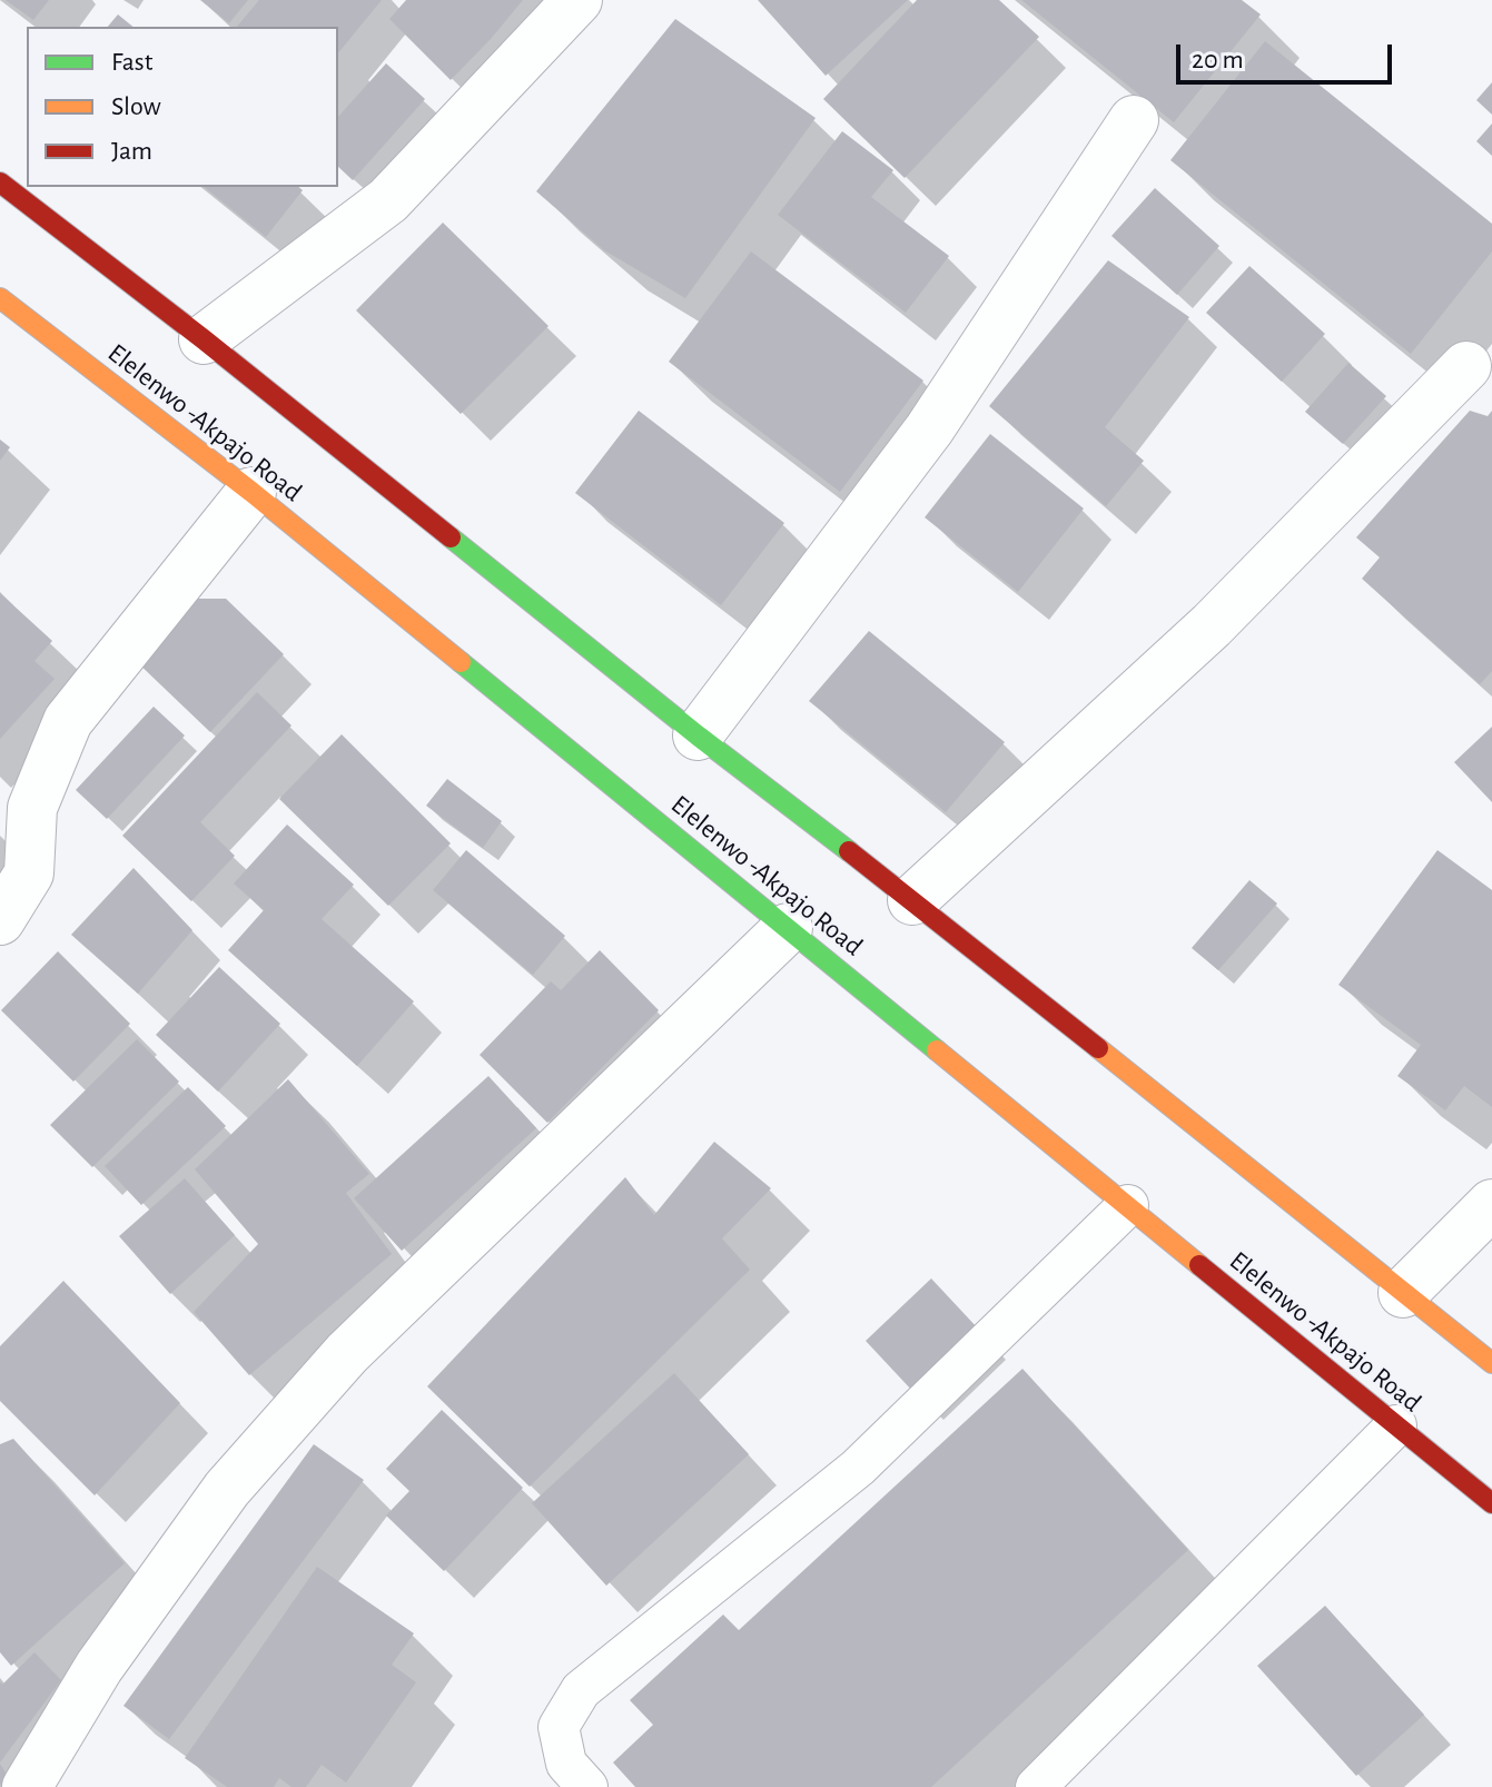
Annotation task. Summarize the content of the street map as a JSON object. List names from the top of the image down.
{
  "streets": {
    "main road": ["Elelenwo -Akpajo Road"]
  },
  "legend": ["Fast", "Slow", "Jam"],
  "scale_bar": "20 m"
}
